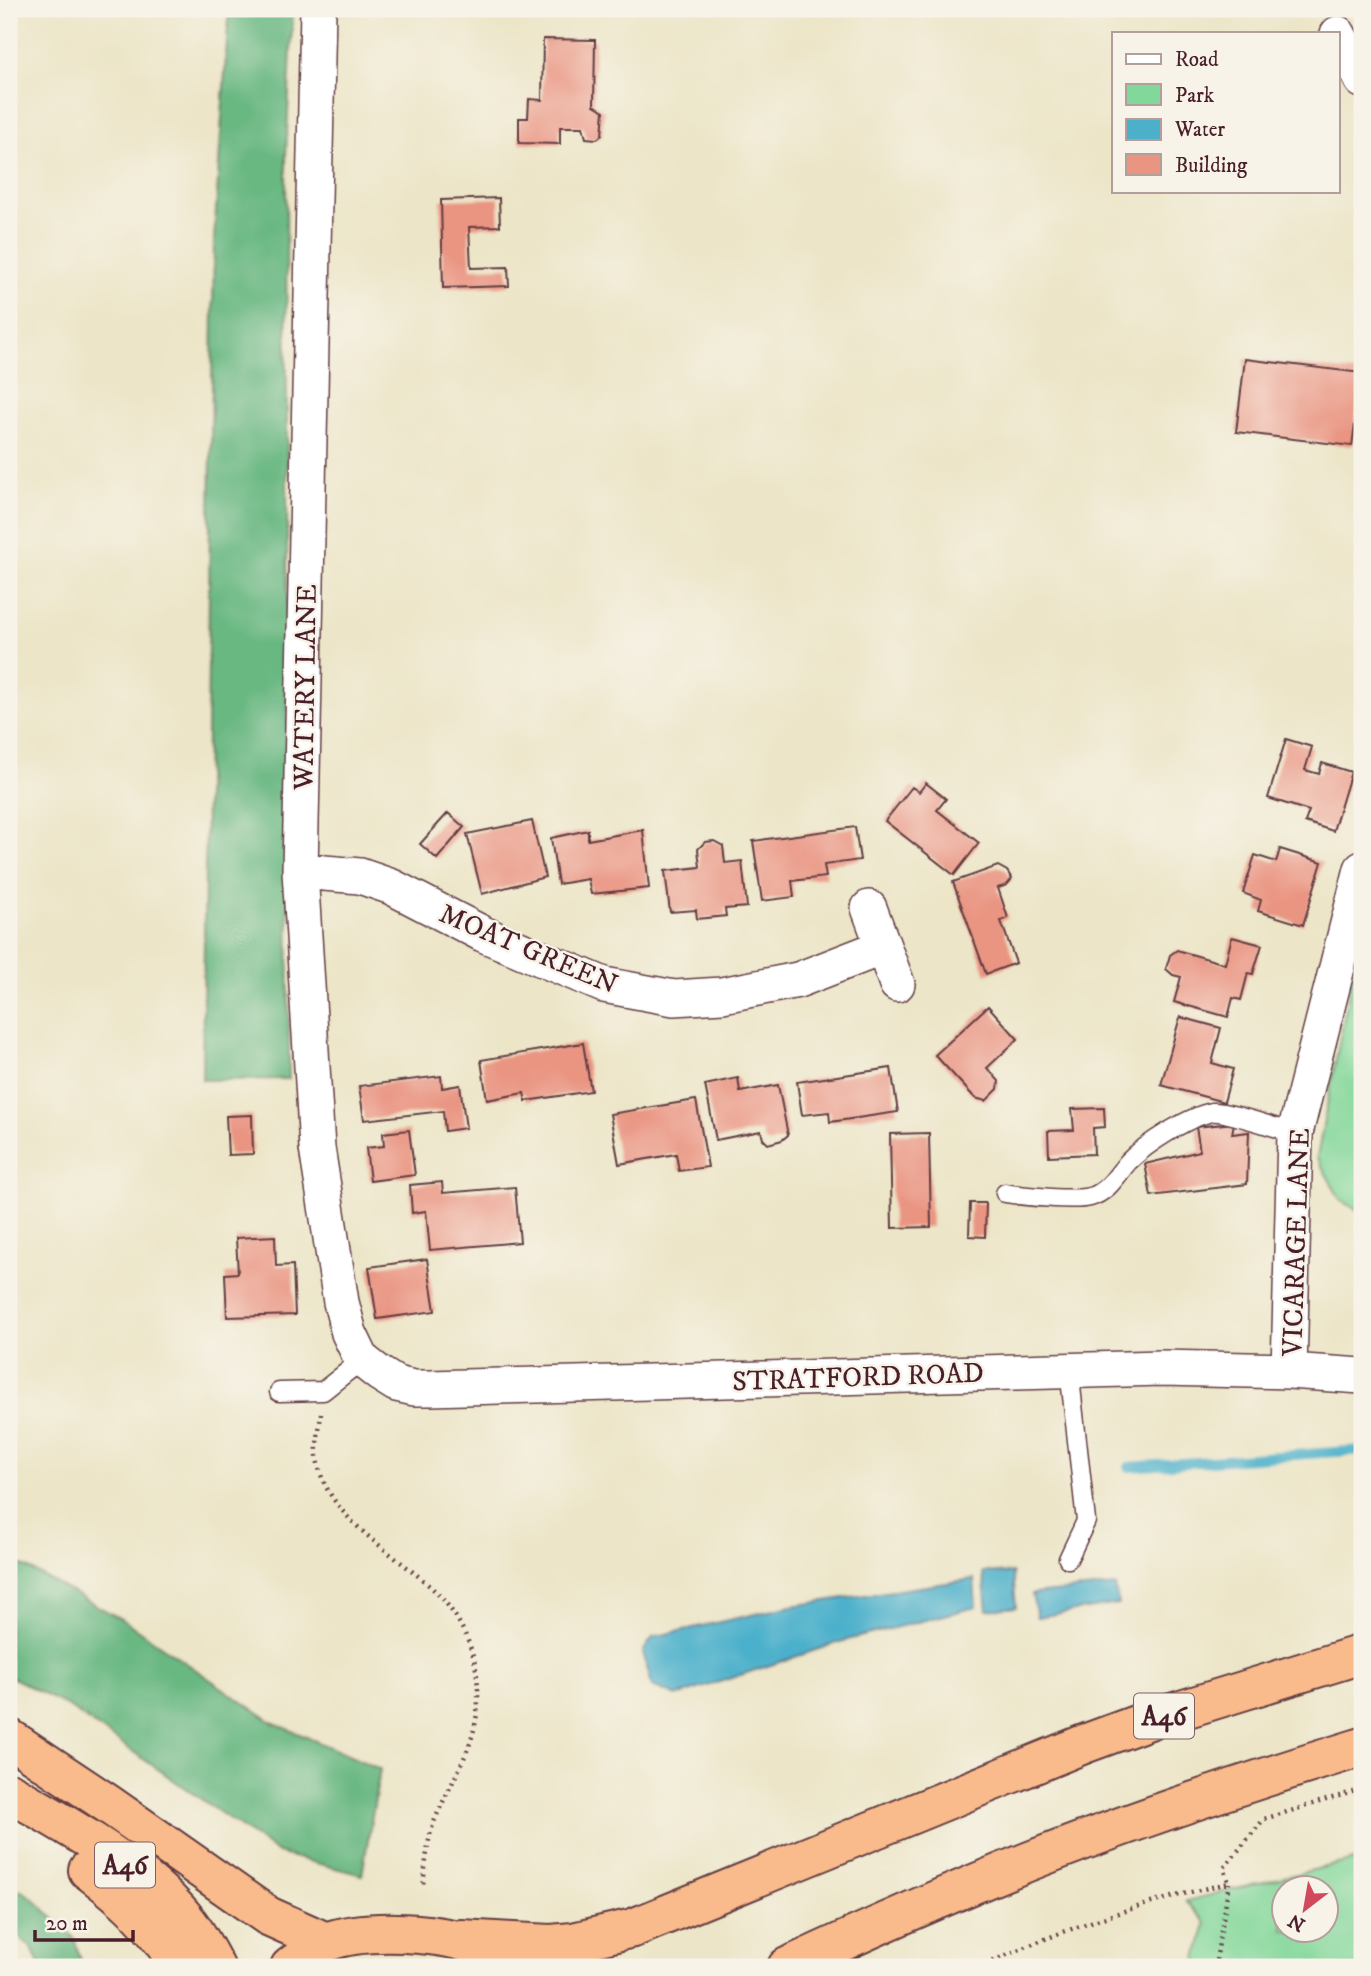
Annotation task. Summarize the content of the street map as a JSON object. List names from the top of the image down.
{
  "streets": {
    "highway": ["A46"],
    "street": [
      "WATERY LANE",
      "MOAT GREEN",
      "VICARAGE LANE",
      "STRATFORD ROAD"
    ]
  },
  "crossings": [
    ["WATERY LANE", "MOAT GREEN"],
    ["WATERY LANE", "STRATFORD ROAD"],
    ["VICARAGE LANE", "STRATFORD ROAD"]
  ],
  "legend": [
    "Road",
    "Park",
    "Water",
    "Building"
  ],
  "scale_bar": "20 m",
  "north": "bottom left"
}
